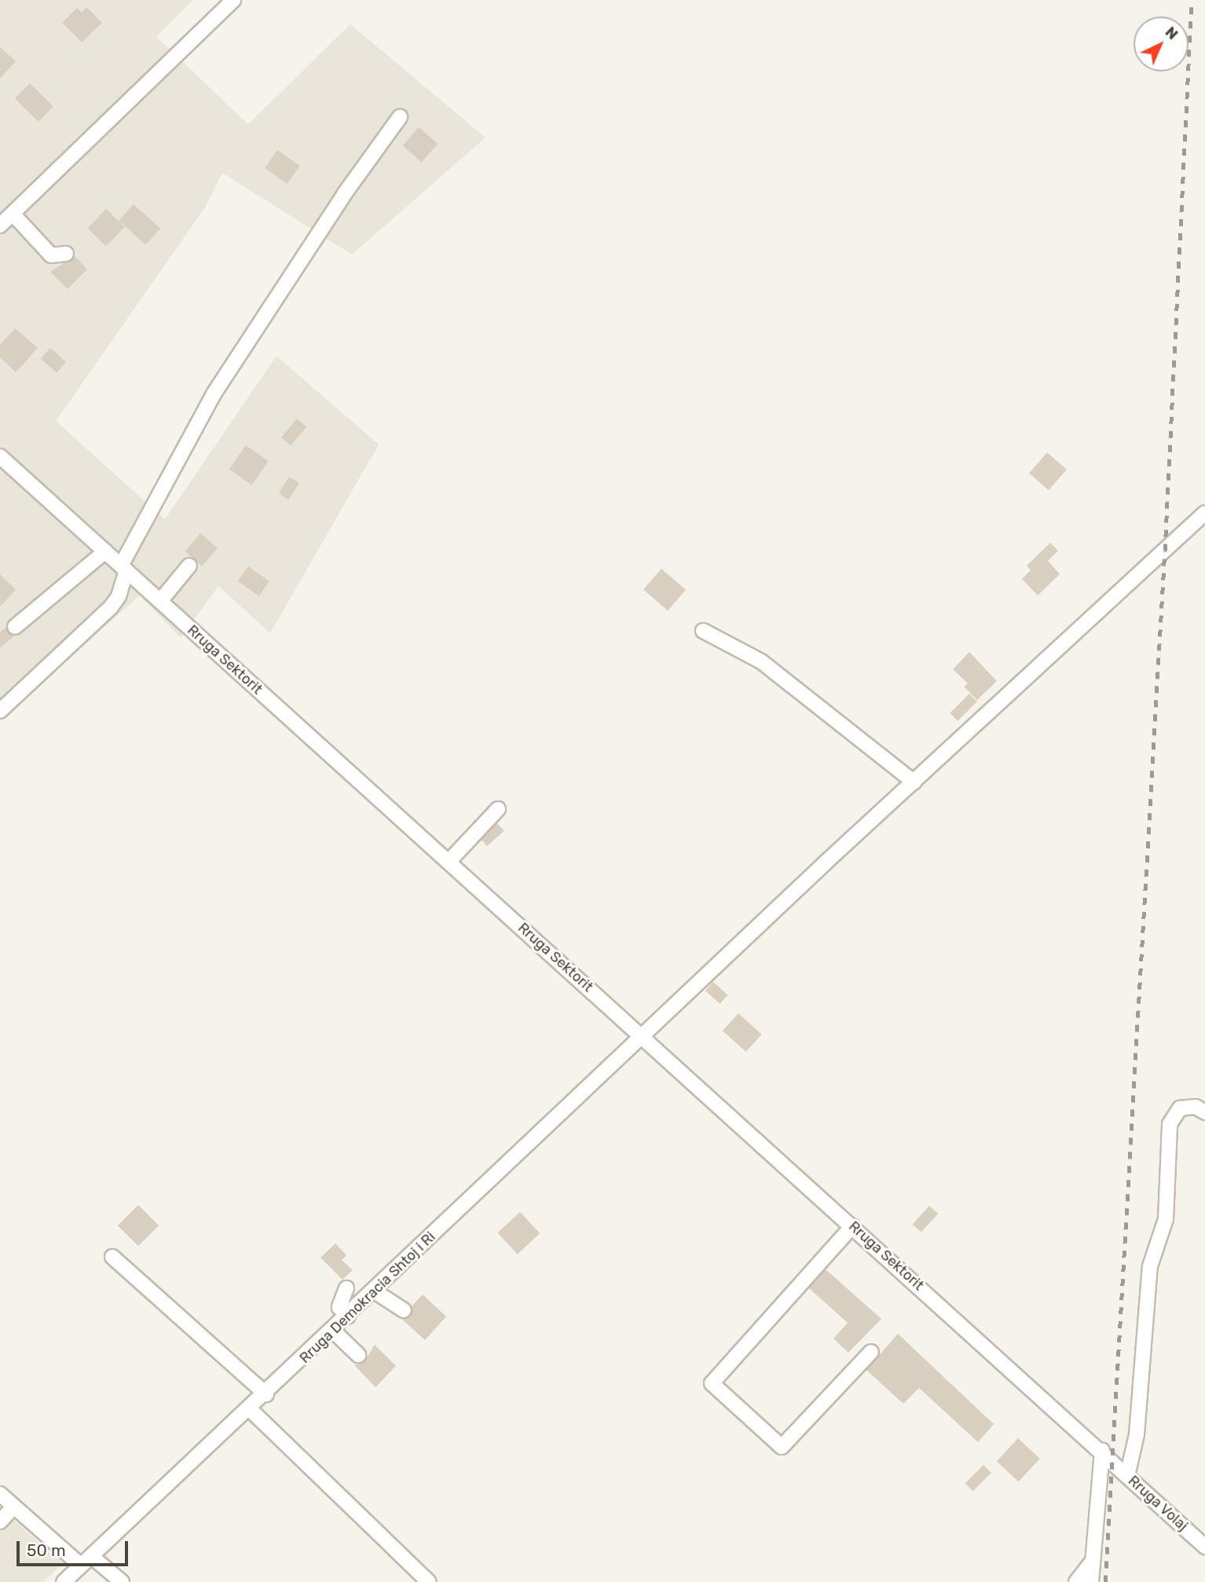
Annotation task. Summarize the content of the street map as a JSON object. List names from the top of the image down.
{
  "streets": {
    "street": ["Rruga Sektorit", "Rruga Demokracia Shtoj i Ri", "Rruga Volaj"]
  },
  "crossings": [
    ["Rruga Sektorit", "Rruga Demokracia Shtoj i Ri"],
    ["Rruga Sektorit", "Rruga Volaj"]
  ],
  "scale_bar": "50 m",
  "north": "top right"
}
